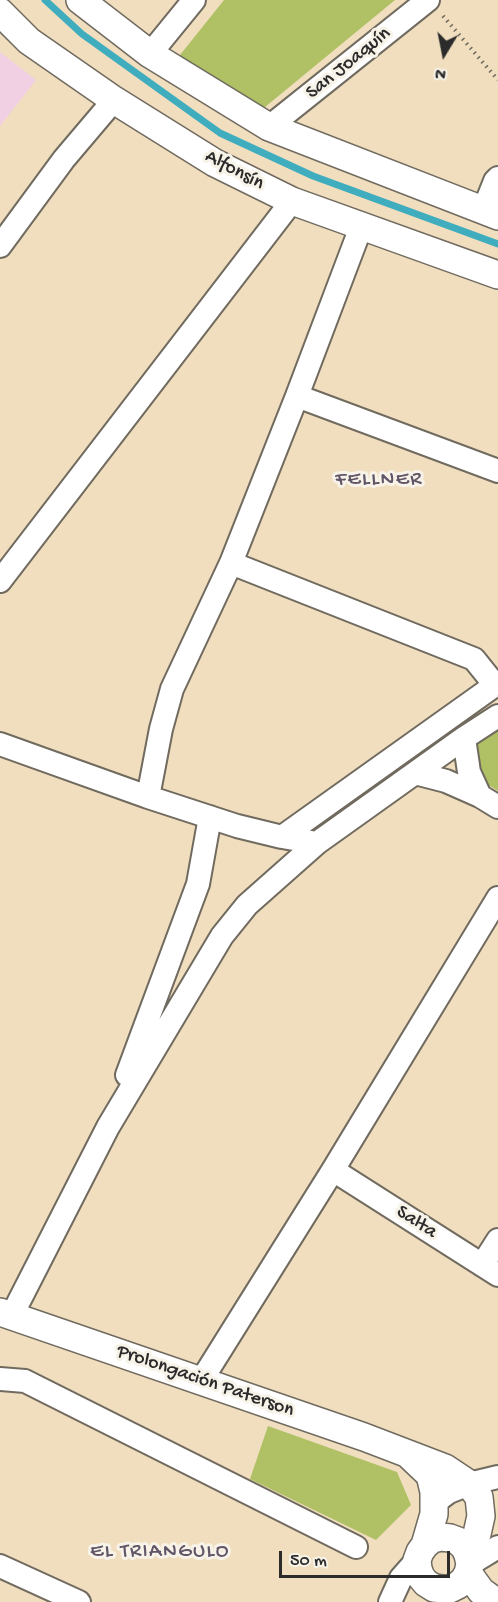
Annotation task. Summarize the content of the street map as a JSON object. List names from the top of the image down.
{
  "streets": {
    "street": [
      "San Joaquín",
      "Alfonsín",
      "Salta",
      "Prolongación Paterson"
    ]
  },
  "districts": ["FELLNER", "EL TRIANGULO"],
  "scale_bar": "50 m",
  "north": "bottom"
}
